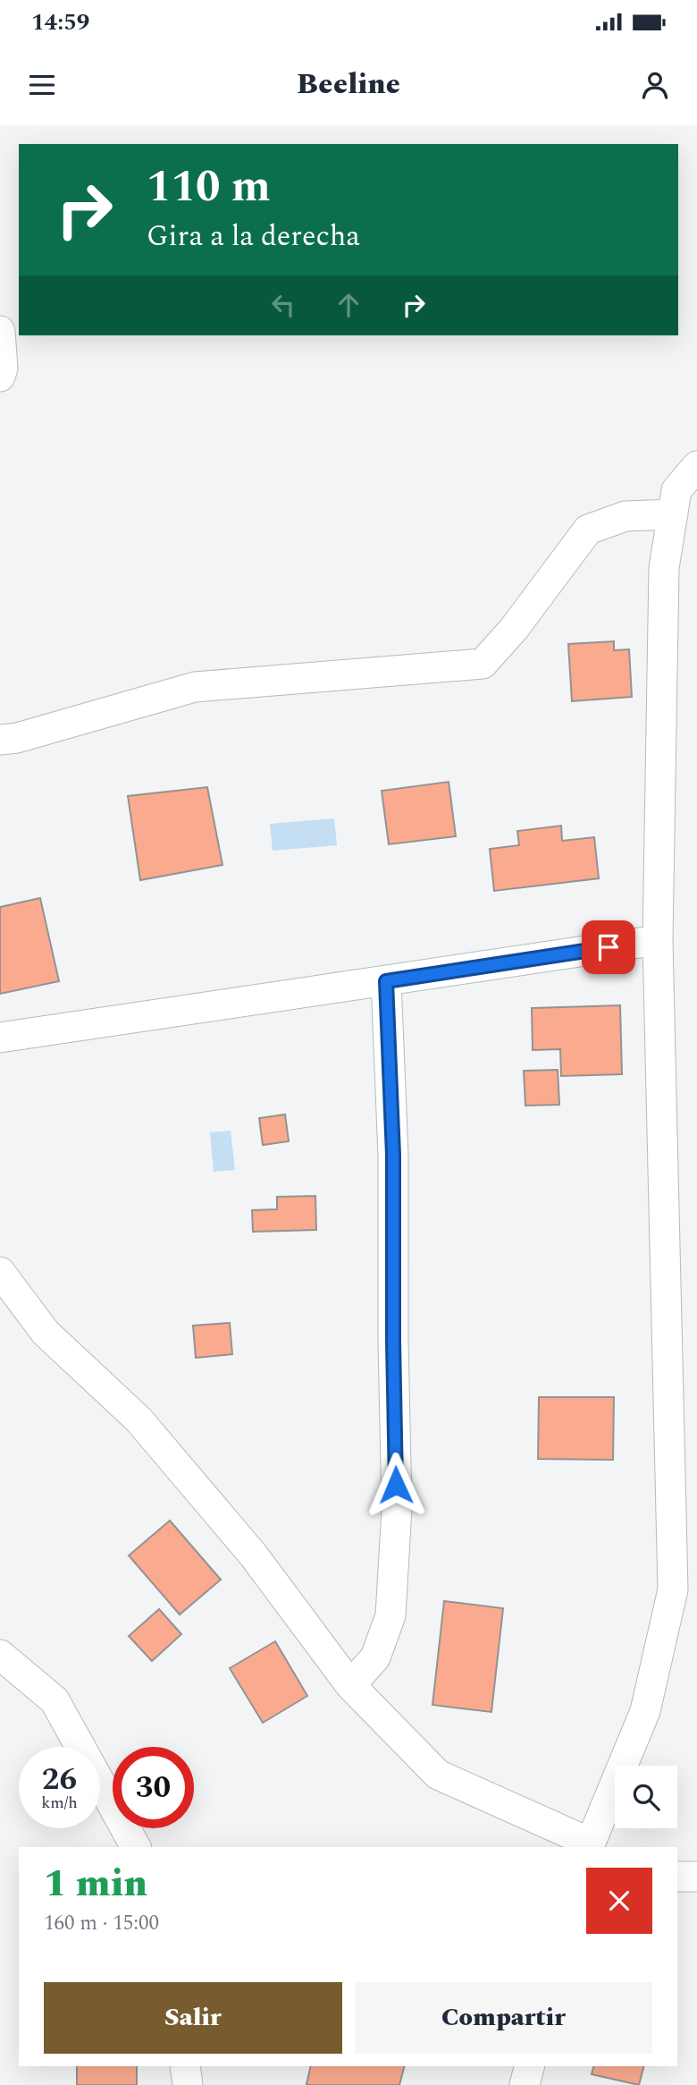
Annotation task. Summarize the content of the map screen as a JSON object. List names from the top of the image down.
{
  "page": {
    "status": "14:59",
    "header": "Beeline",
    "turn": ["110 m", "Gira a la derecha"],
    "speed": "26 km/h",
    "limit": "30",
    "heading": ["1 min", "160 m · 15:00"],
    "buttons": ["Salir", "Compartir"]
  }
}
